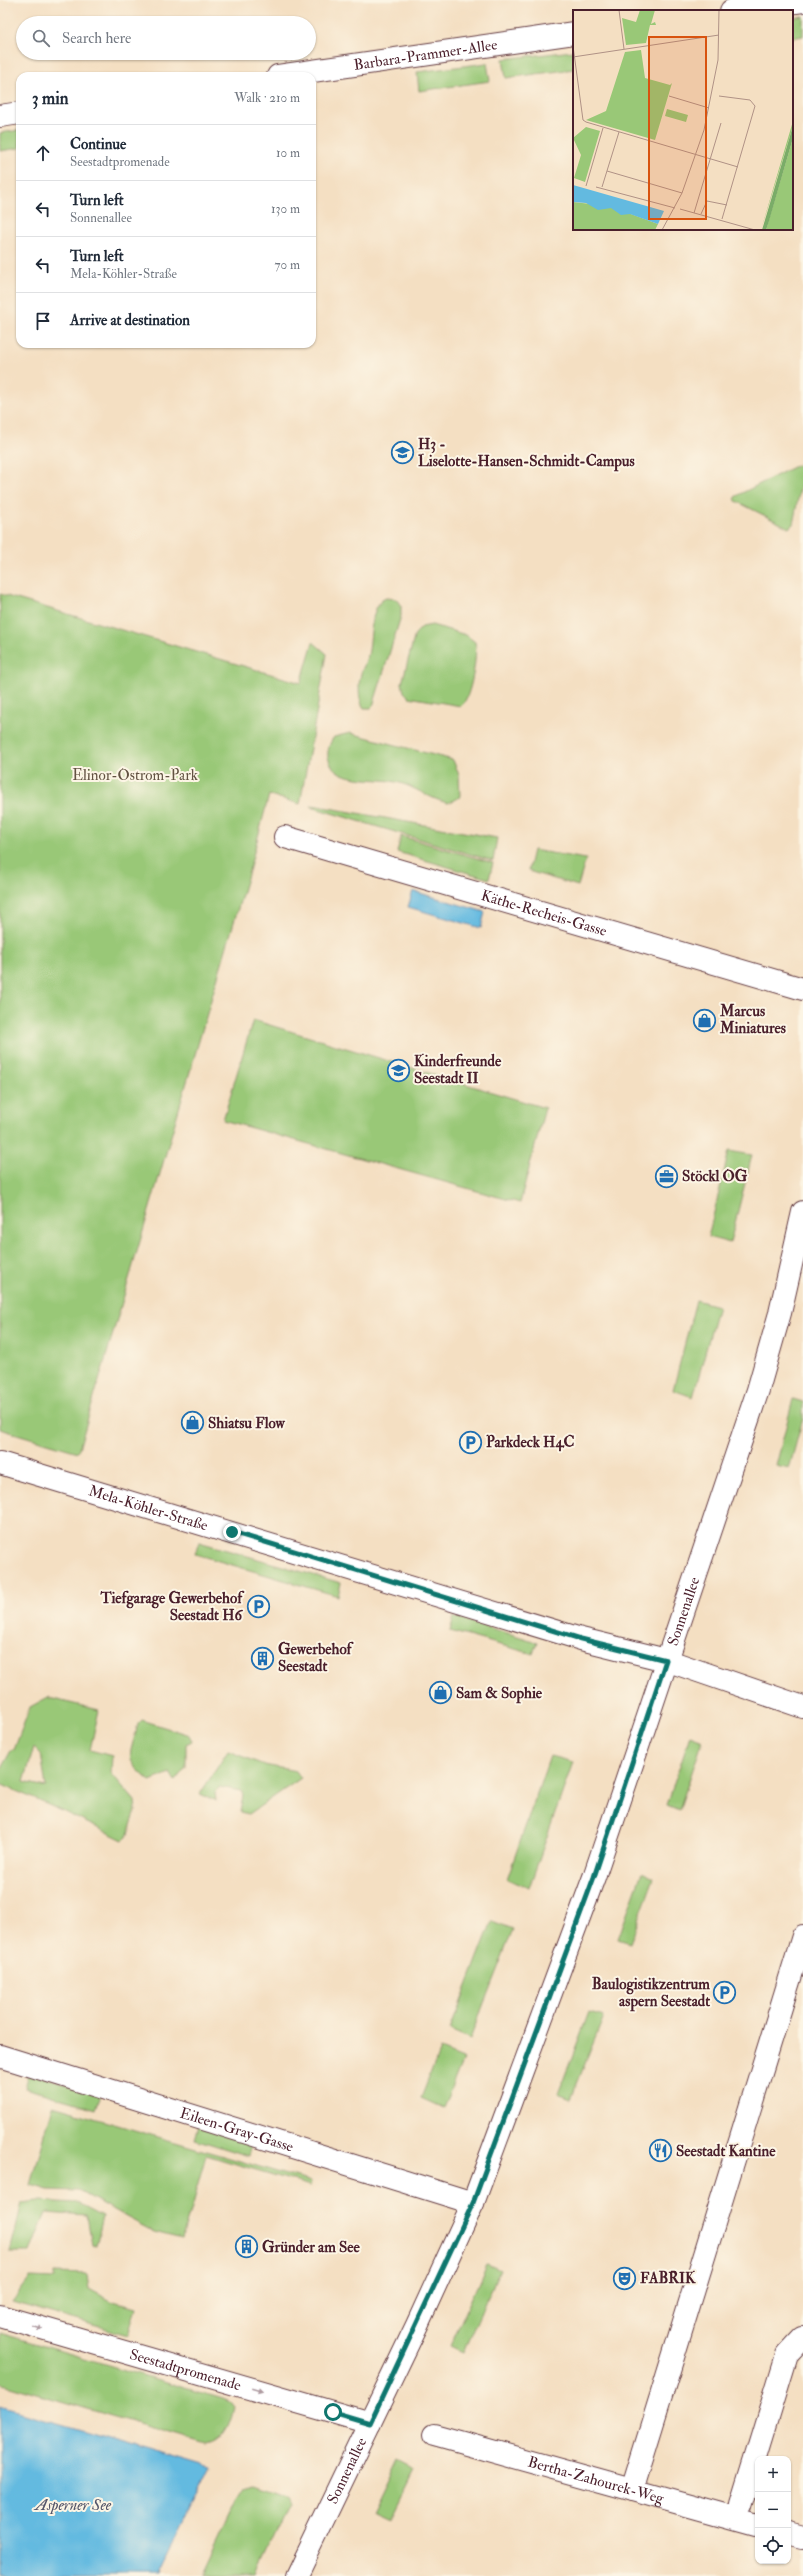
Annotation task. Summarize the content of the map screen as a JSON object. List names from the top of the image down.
{
  "streets": {
    "street": [
      "Barbara-Prammer-Allee",
      "Käthe-Recheis-Gasse",
      "Mela-Köhler-Straße",
      "Sonnenallee",
      "Eileen-Gray-Gasse",
      "Seestadtpromenade",
      "Bertha-Zahourek-Weg"
    ]
  },
  "crossings": [
    ["Mela-Köhler-Straße", "Sonnenallee"],
    ["Sonnenallee", "Eileen-Gray-Gasse"],
    ["Sonnenallee", "Seestadtpromenade"]
  ],
  "one_way": ["Seestadtpromenade"],
  "water": ["Asperner See"],
  "parks": ["Elinor-Ostrom-Park"],
  "places": {
    "school or university": ["H3 - Liselotte-Hansen-Schmidt-Campus", "Kinderfreunde Seestadt II"],
    "shop": ["Marcus Miniatures", "Shiatsu Flow", "Sam & Sophie"],
    "office": ["Stöckl OG"],
    "parking": ["Parkdeck H4C", "Tiefgarage Gewerbehof Seestadt H6", "Baulogistikzentrum aspern Seestadt"],
    "building": ["Gewerbehof Seestadt", "Gründer am See"],
    "restaurant": ["Seestadt Kantine"],
    "theatre": ["FABRIK"]
  },
  "page": {
    "search": "Search here",
    "heading": ["3 min", "Walk · 210 m"],
    "list": [
      ["Continue", "Seestadtpromenade", "10 m"],
      ["Turn left", "Sonnenallee", "130 m"],
      ["Turn left", "Mela-Köhler-Straße", "70 m"],
      "Arrive at destination"
    ],
    "map_buttons": ["+", "−"]
  }
}
